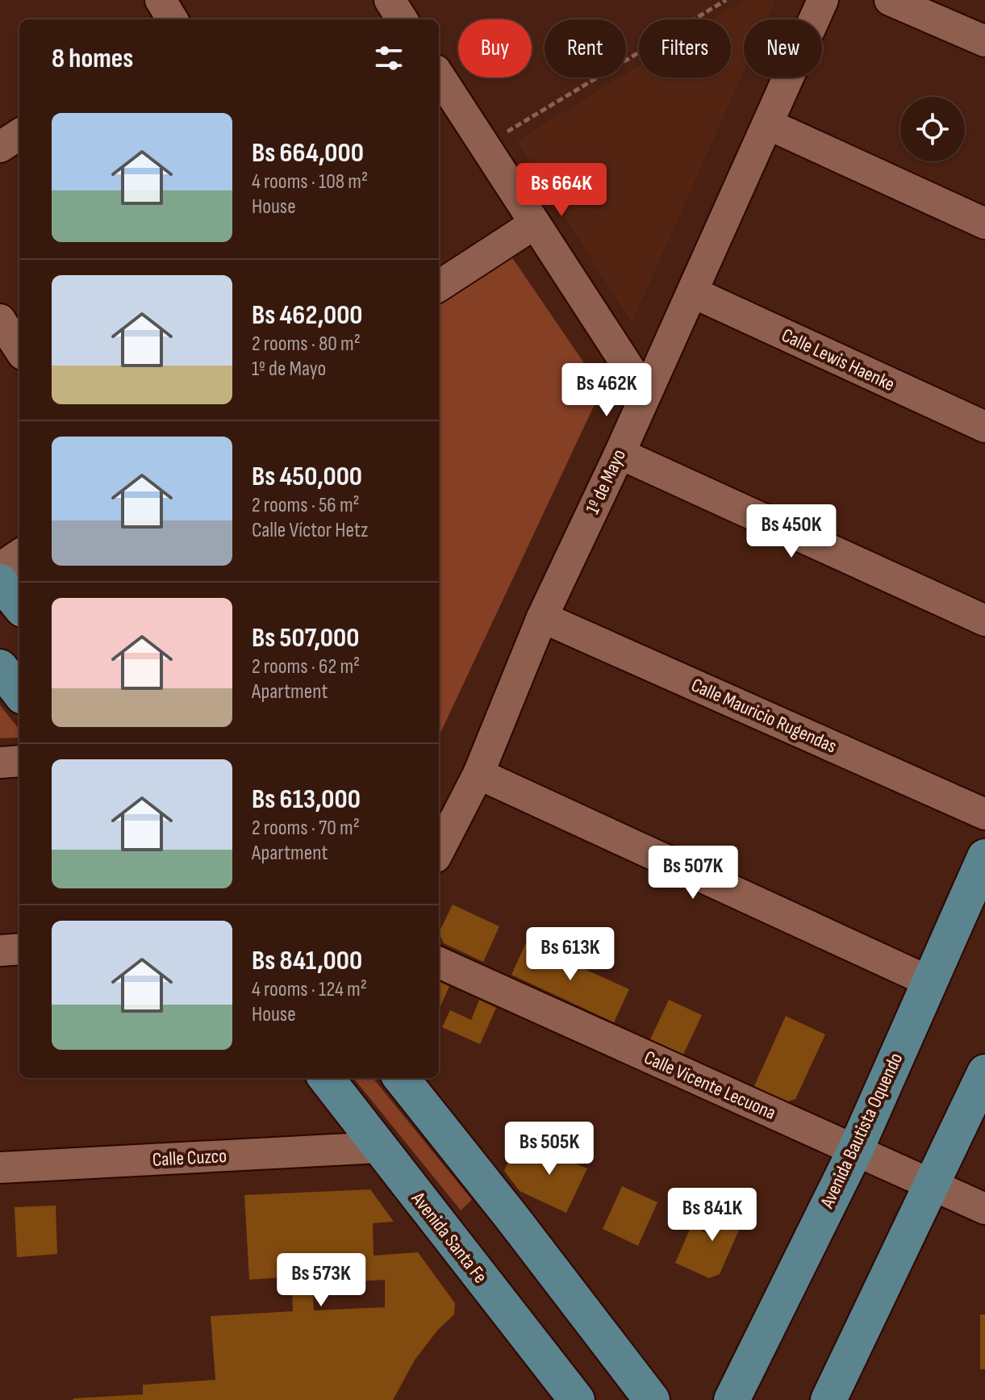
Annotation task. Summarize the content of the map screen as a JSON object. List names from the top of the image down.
{
  "streets": {
    "main road": ["Avenida Bautista Oquendo", "Avenida Santa Fe"],
    "street": [
      "Calle Lewis Haenke",
      "1º de Mayo",
      "Calle Mauricio Rugendas",
      "Calle Vicente Lecuona",
      "Calle Cuzco"
    ]
  },
  "crossings": [
    ["Calle Lewis Haenke", "1º de Mayo"],
    ["1º de Mayo", "Calle Mauricio Rugendas"],
    ["Calle Vicente Lecuona", "Avenida Bautista Oquendo"],
    ["Calle Cuzco", "Avenida Santa Fe"]
  ],
  "page": {
    "chip": [
      "Buy",
      "Rent",
      "Filters",
      "New"
    ],
    "heading": "8 homes",
    "list": [
      {
        "name": "Bs 664,000",
        "note": "4 rooms · 108 m² · House"
      },
      {
        "name": "Bs 462,000",
        "note": "2 rooms · 80 m² · 1º de Mayo"
      },
      {
        "name": "Bs 450,000",
        "note": "2 rooms · 56 m² · Calle Víctor Hetz"
      },
      {
        "name": "Bs 507,000",
        "note": "2 rooms · 62 m² · Apartment"
      },
      {
        "name": "Bs 613,000",
        "note": "2 rooms · 70 m² · Apartment"
      },
      {
        "name": "Bs 841,000",
        "note": "4 rooms · 124 m² · House"
      }
    ],
    "price": [
      "Bs 664K",
      "Bs 462K",
      "Bs 450K",
      "Bs 507K",
      "Bs 613K",
      "Bs 505K",
      "Bs 841K",
      "Bs 573K"
    ]
  }
}
